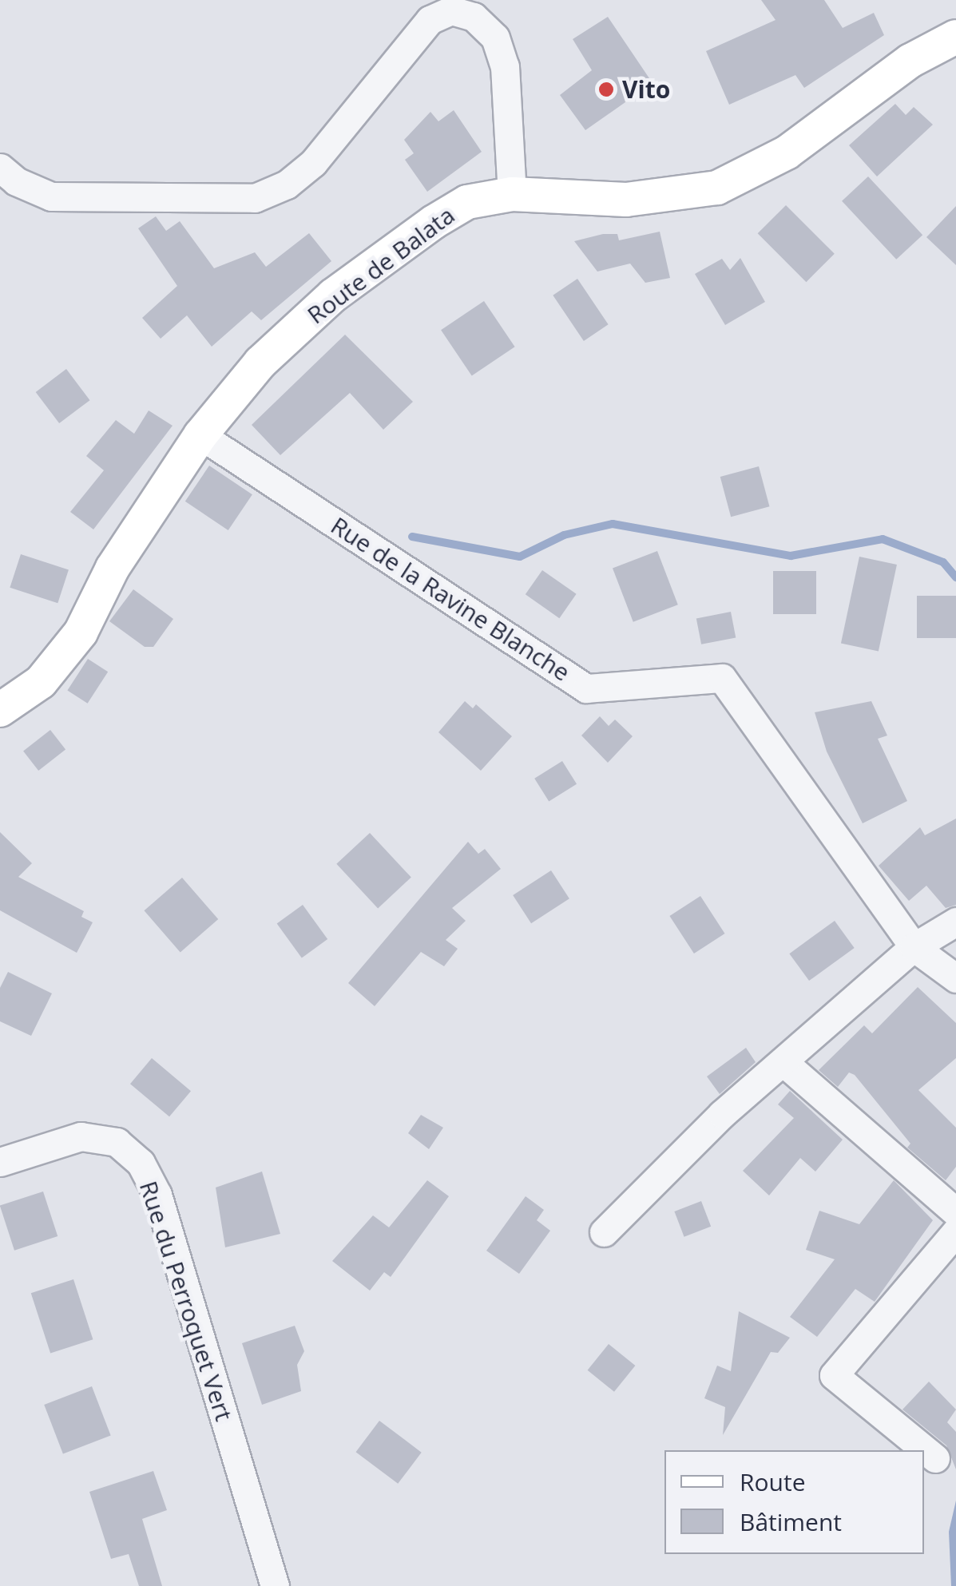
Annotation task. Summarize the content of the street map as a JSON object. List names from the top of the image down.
{
  "streets": {
    "main road": ["Route de Balata"],
    "street": ["Rue de la Ravine Blanche", "Rue du Perroquet Vert"]
  },
  "crossings": [
    ["Route de Balata", "Rue de la Ravine Blanche"]
  ],
  "places": ["Vito"],
  "legend": ["Route", "Bâtiment"]
}
